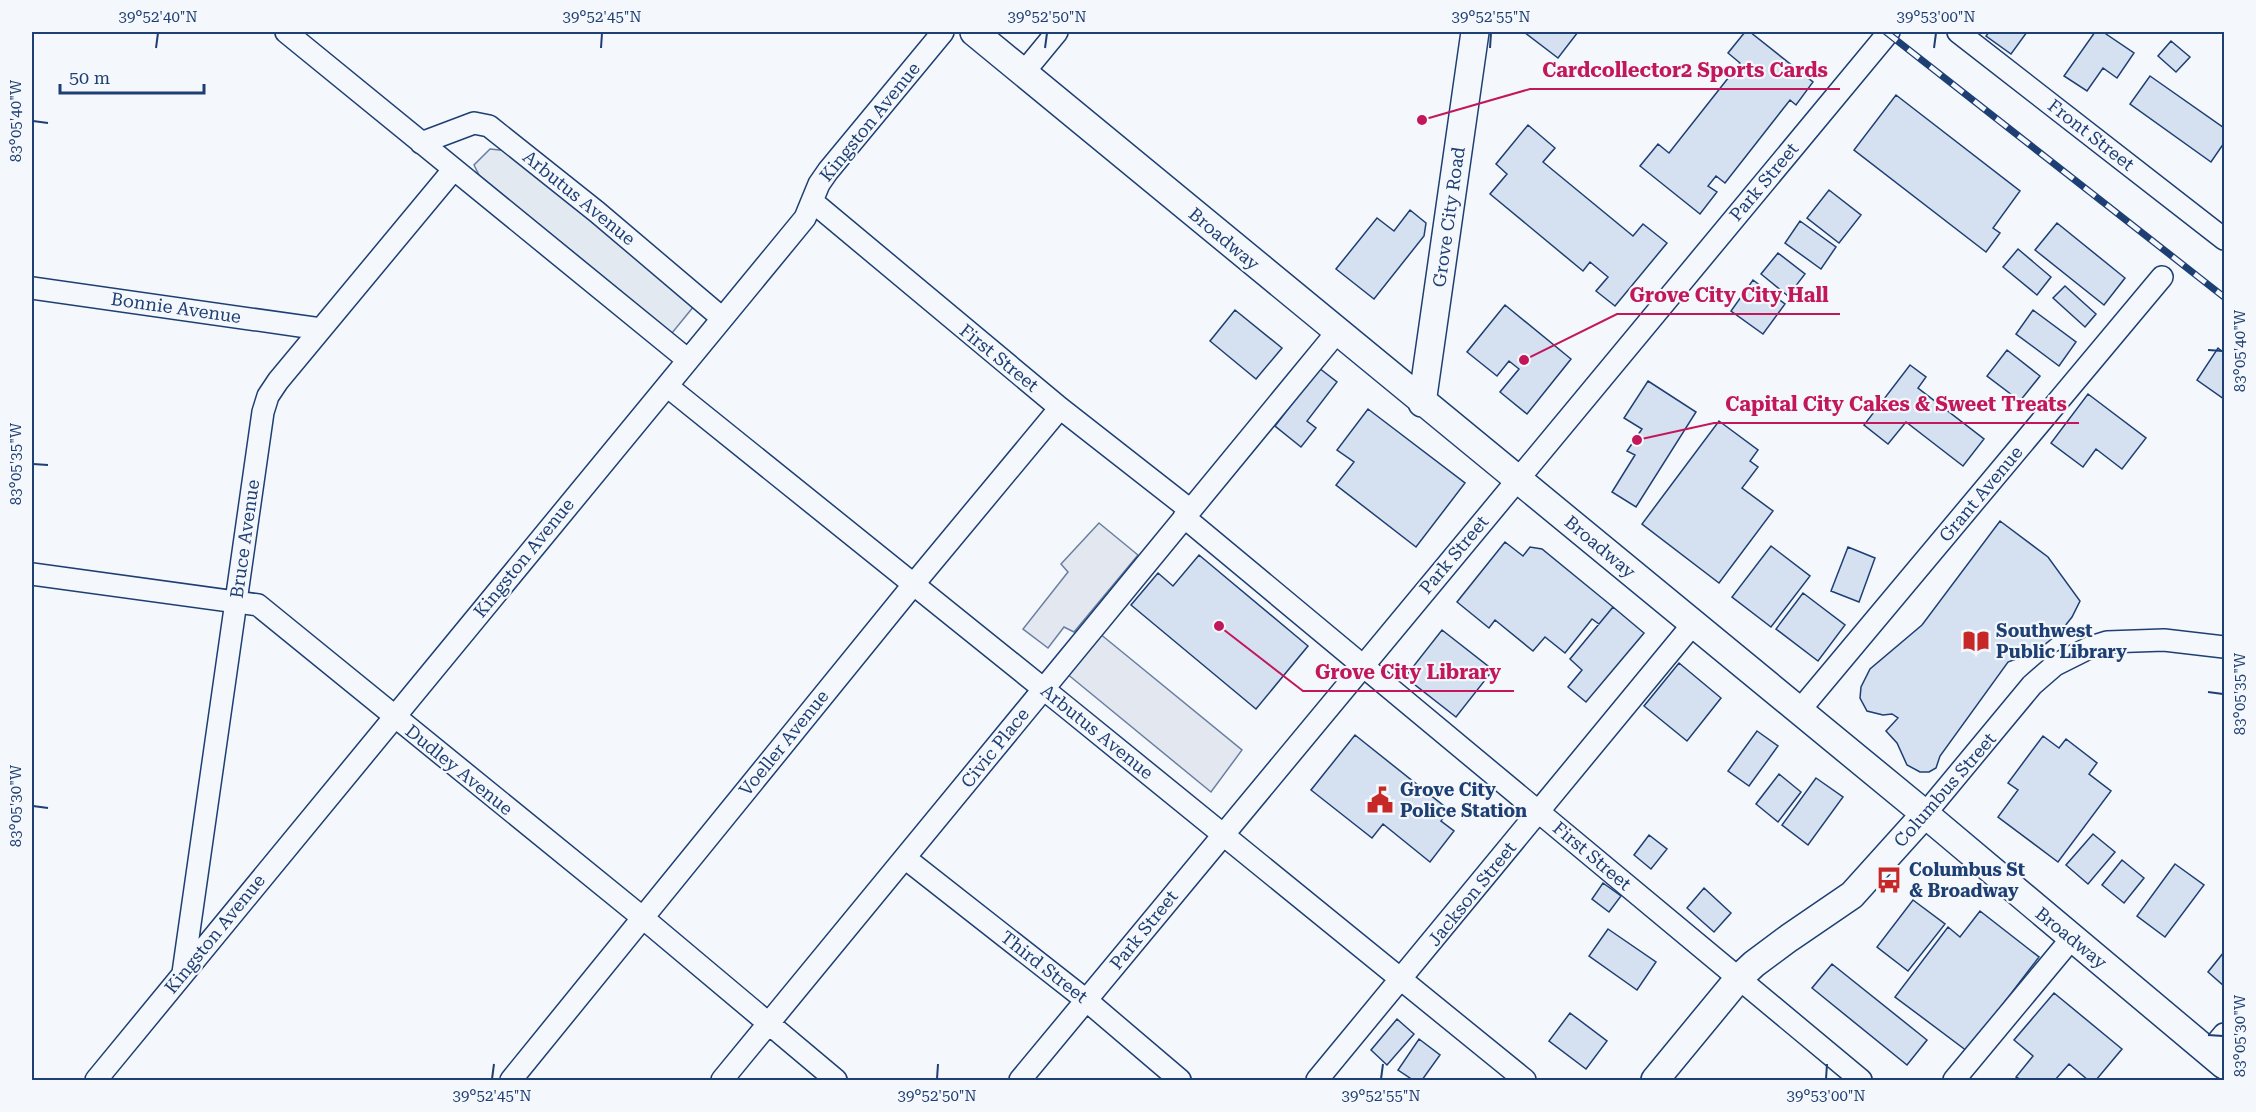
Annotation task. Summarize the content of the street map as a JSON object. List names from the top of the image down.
{
  "streets": {
    "main road": ["Grove City Road", "Broadway", "Columbus Street"],
    "street": [
      "Kingston Avenue",
      "Front Street",
      "Park Street",
      "Arbutus Avenue",
      "Bonnie Avenue",
      "First Street",
      "Grant Avenue",
      "Bruce Avenue",
      "Voeller Avenue",
      "Civic Place",
      "Dudley Avenue",
      "Jackson Street",
      "Third Street"
    ]
  },
  "crossings": [
    ["Kingston Avenue", "Arbutus Avenue"],
    ["Kingston Avenue", "First Street"],
    ["Kingston Avenue", "Bruce Avenue"],
    ["Kingston Avenue", "Dudley Avenue"],
    ["Park Street", "Arbutus Avenue"],
    ["Park Street", "Broadway"],
    ["Park Street", "First Street"],
    ["Park Street", "Third Street"],
    ["Arbutus Avenue", "Voeller Avenue"],
    ["Arbutus Avenue", "Civic Place"],
    ["Arbutus Avenue", "Jackson Street"],
    ["Grove City Road", "Broadway"],
    ["Broadway", "Grant Avenue"],
    ["Broadway", "Civic Place"],
    ["Broadway", "Columbus Street"],
    ["Broadway", "Jackson Street"],
    ["Bonnie Avenue", "Bruce Avenue"],
    ["First Street", "Voeller Avenue"],
    ["First Street", "Civic Place"],
    ["First Street", "Columbus Street"],
    ["First Street", "Jackson Street"],
    ["Bruce Avenue", "Dudley Avenue"],
    ["Voeller Avenue", "Dudley Avenue"],
    ["Civic Place", "Dudley Avenue"],
    ["Civic Place", "Third Street"]
  ],
  "places": {
    "other": [
      "Cardcollector2 Sports Cards",
      "Grove City City Hall",
      "Capital City Cakes & Sweet Treats",
      "Grove City Library"
    ],
    "library": ["Southwest Public Library"],
    "public building": ["Grove City Police Station"],
    "bus stop": ["Columbus St & Broadway"]
  },
  "scale_bar": "50 m",
  "coordinates": [
    "39°52'40\"N",
    "39°52'45\"N",
    "39°52'50\"N",
    "39°52'55\"N",
    "39°53'00\"N",
    "83°05'40\"W",
    "83°05'35\"W",
    "83°05'30\"W"
  ]
}
